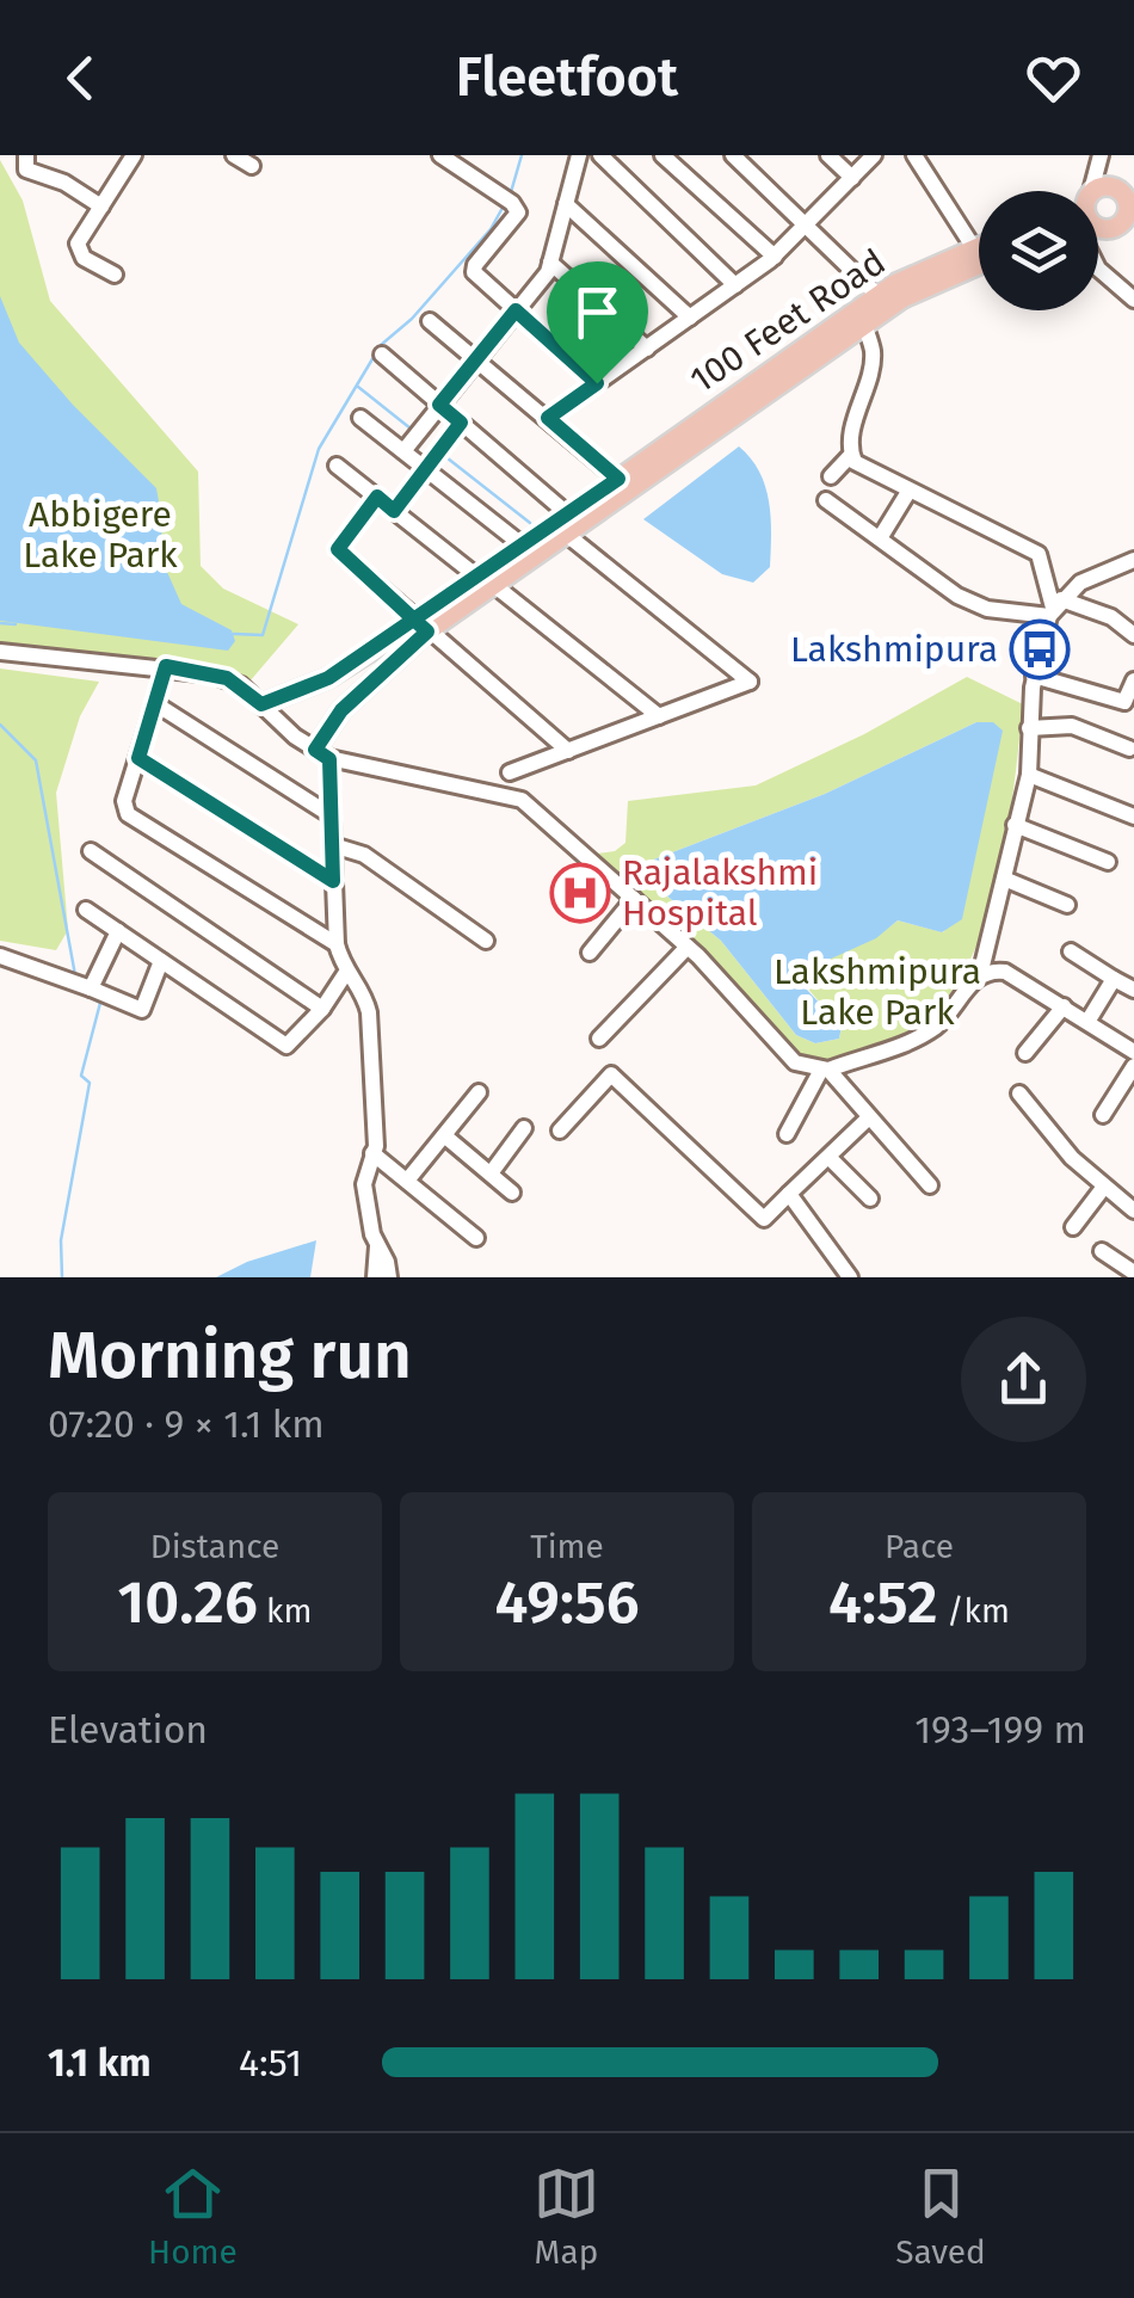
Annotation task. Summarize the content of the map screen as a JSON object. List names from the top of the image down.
{
  "streets": {
    "main road": ["100 Feet Road"]
  },
  "parks": ["Abbigere Lake Park", "Lakshmipura Lake Park"],
  "places": {
    "bus stop": ["Lakshmipura"],
    "hospital": ["Rajalakshmi Hospital"]
  },
  "page": {
    "header": "Fleetfoot",
    "heading": ["Morning run", "07:20 · 9 × 1.1 km"],
    "stats": [
      ["Distance", "10.26 km"],
      ["Time", "49:56"],
      ["Pace", "4:52 /km"]
    ],
    "chart": ["Elevation", "193–199 m"],
    "list": [
      {
        "name": "1.1 km",
        "note": "4:51"
      }
    ],
    "tabs": ["Home", "Map", "Saved"]
  }
}
